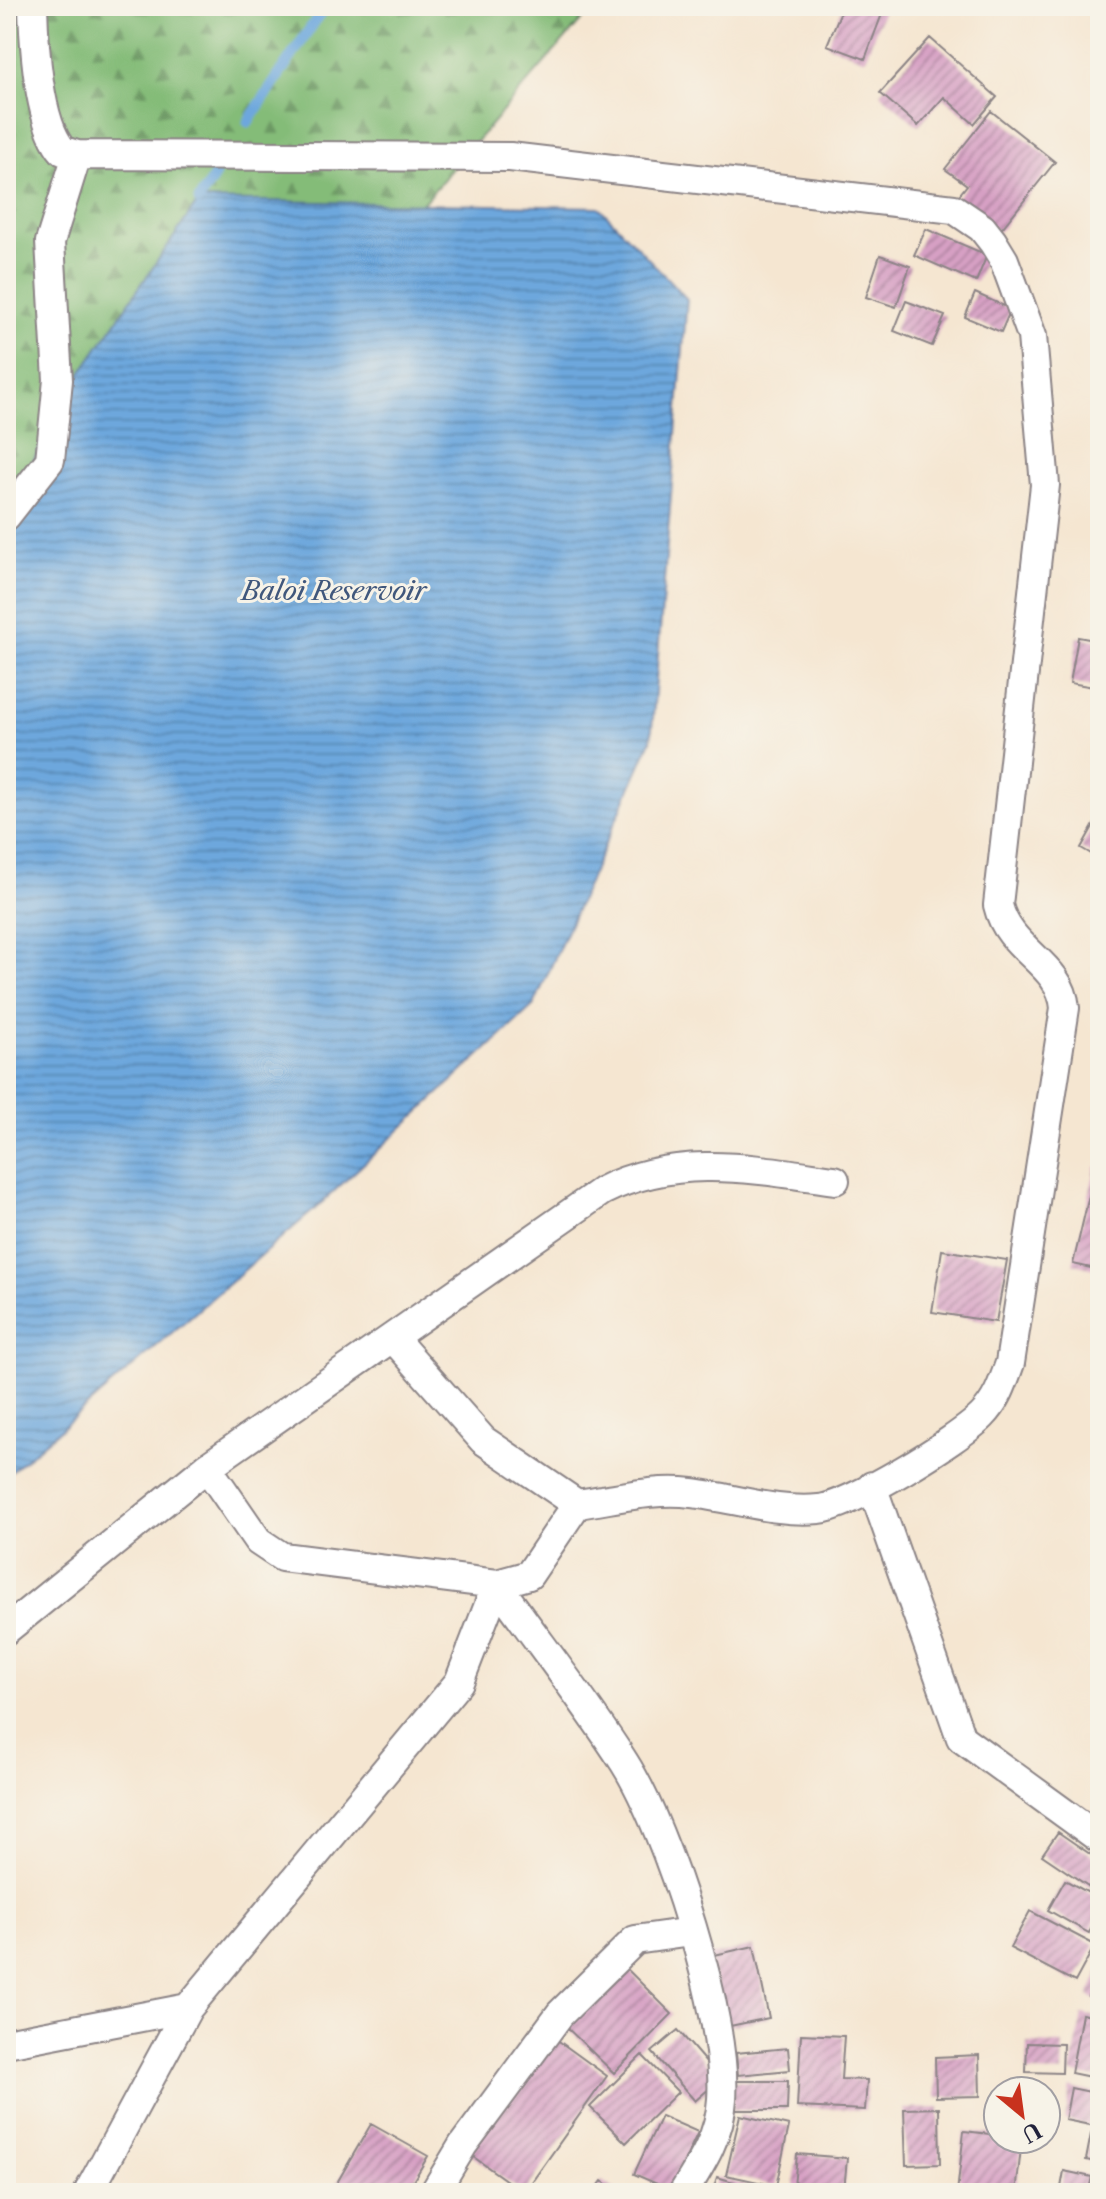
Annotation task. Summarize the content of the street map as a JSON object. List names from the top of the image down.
{
  "water": ["Baloi Reservoir"],
  "north": "bottom right"
}
